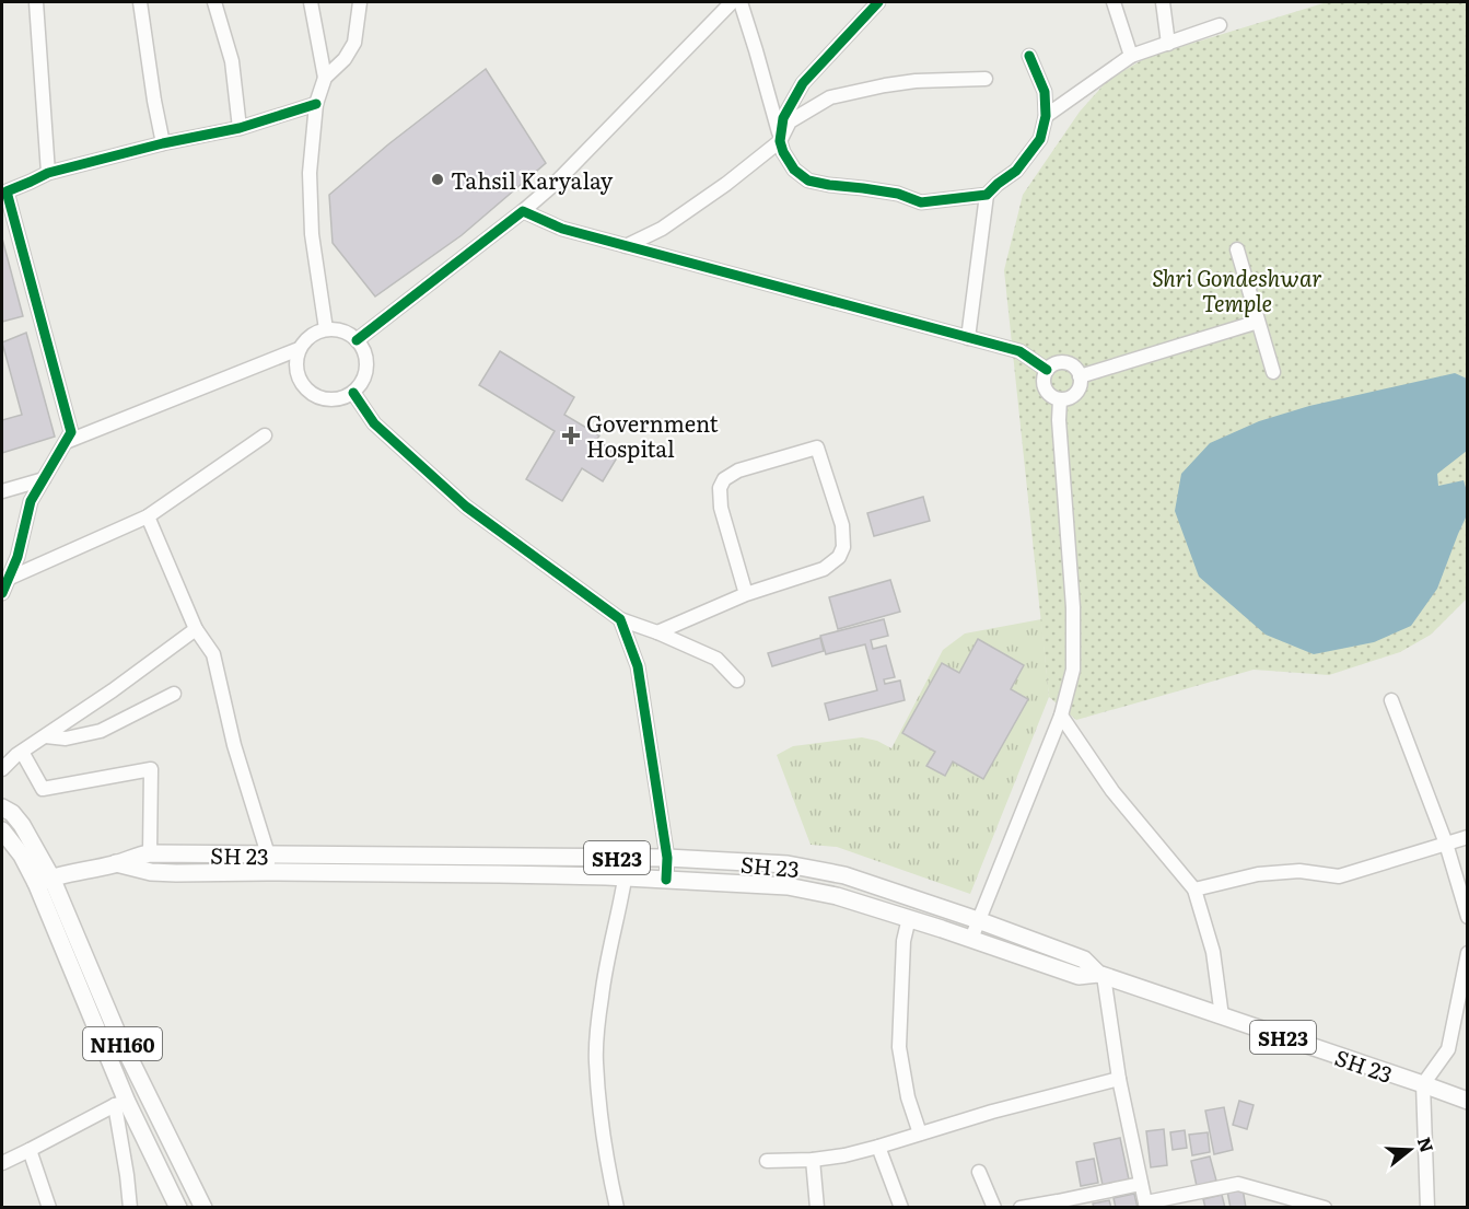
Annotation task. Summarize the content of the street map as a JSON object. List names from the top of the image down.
{
  "streets": {
    "main road": ["SH 23", "SH23", "NH160"]
  },
  "crossings": [
    ["SH 23", "NH160"]
  ],
  "parks": ["Shri Gondeshwar Temple"],
  "places": {
    "other": ["Tahsil Karyalay"],
    "health": ["Government Hospital"]
  },
  "north": "right"
}
